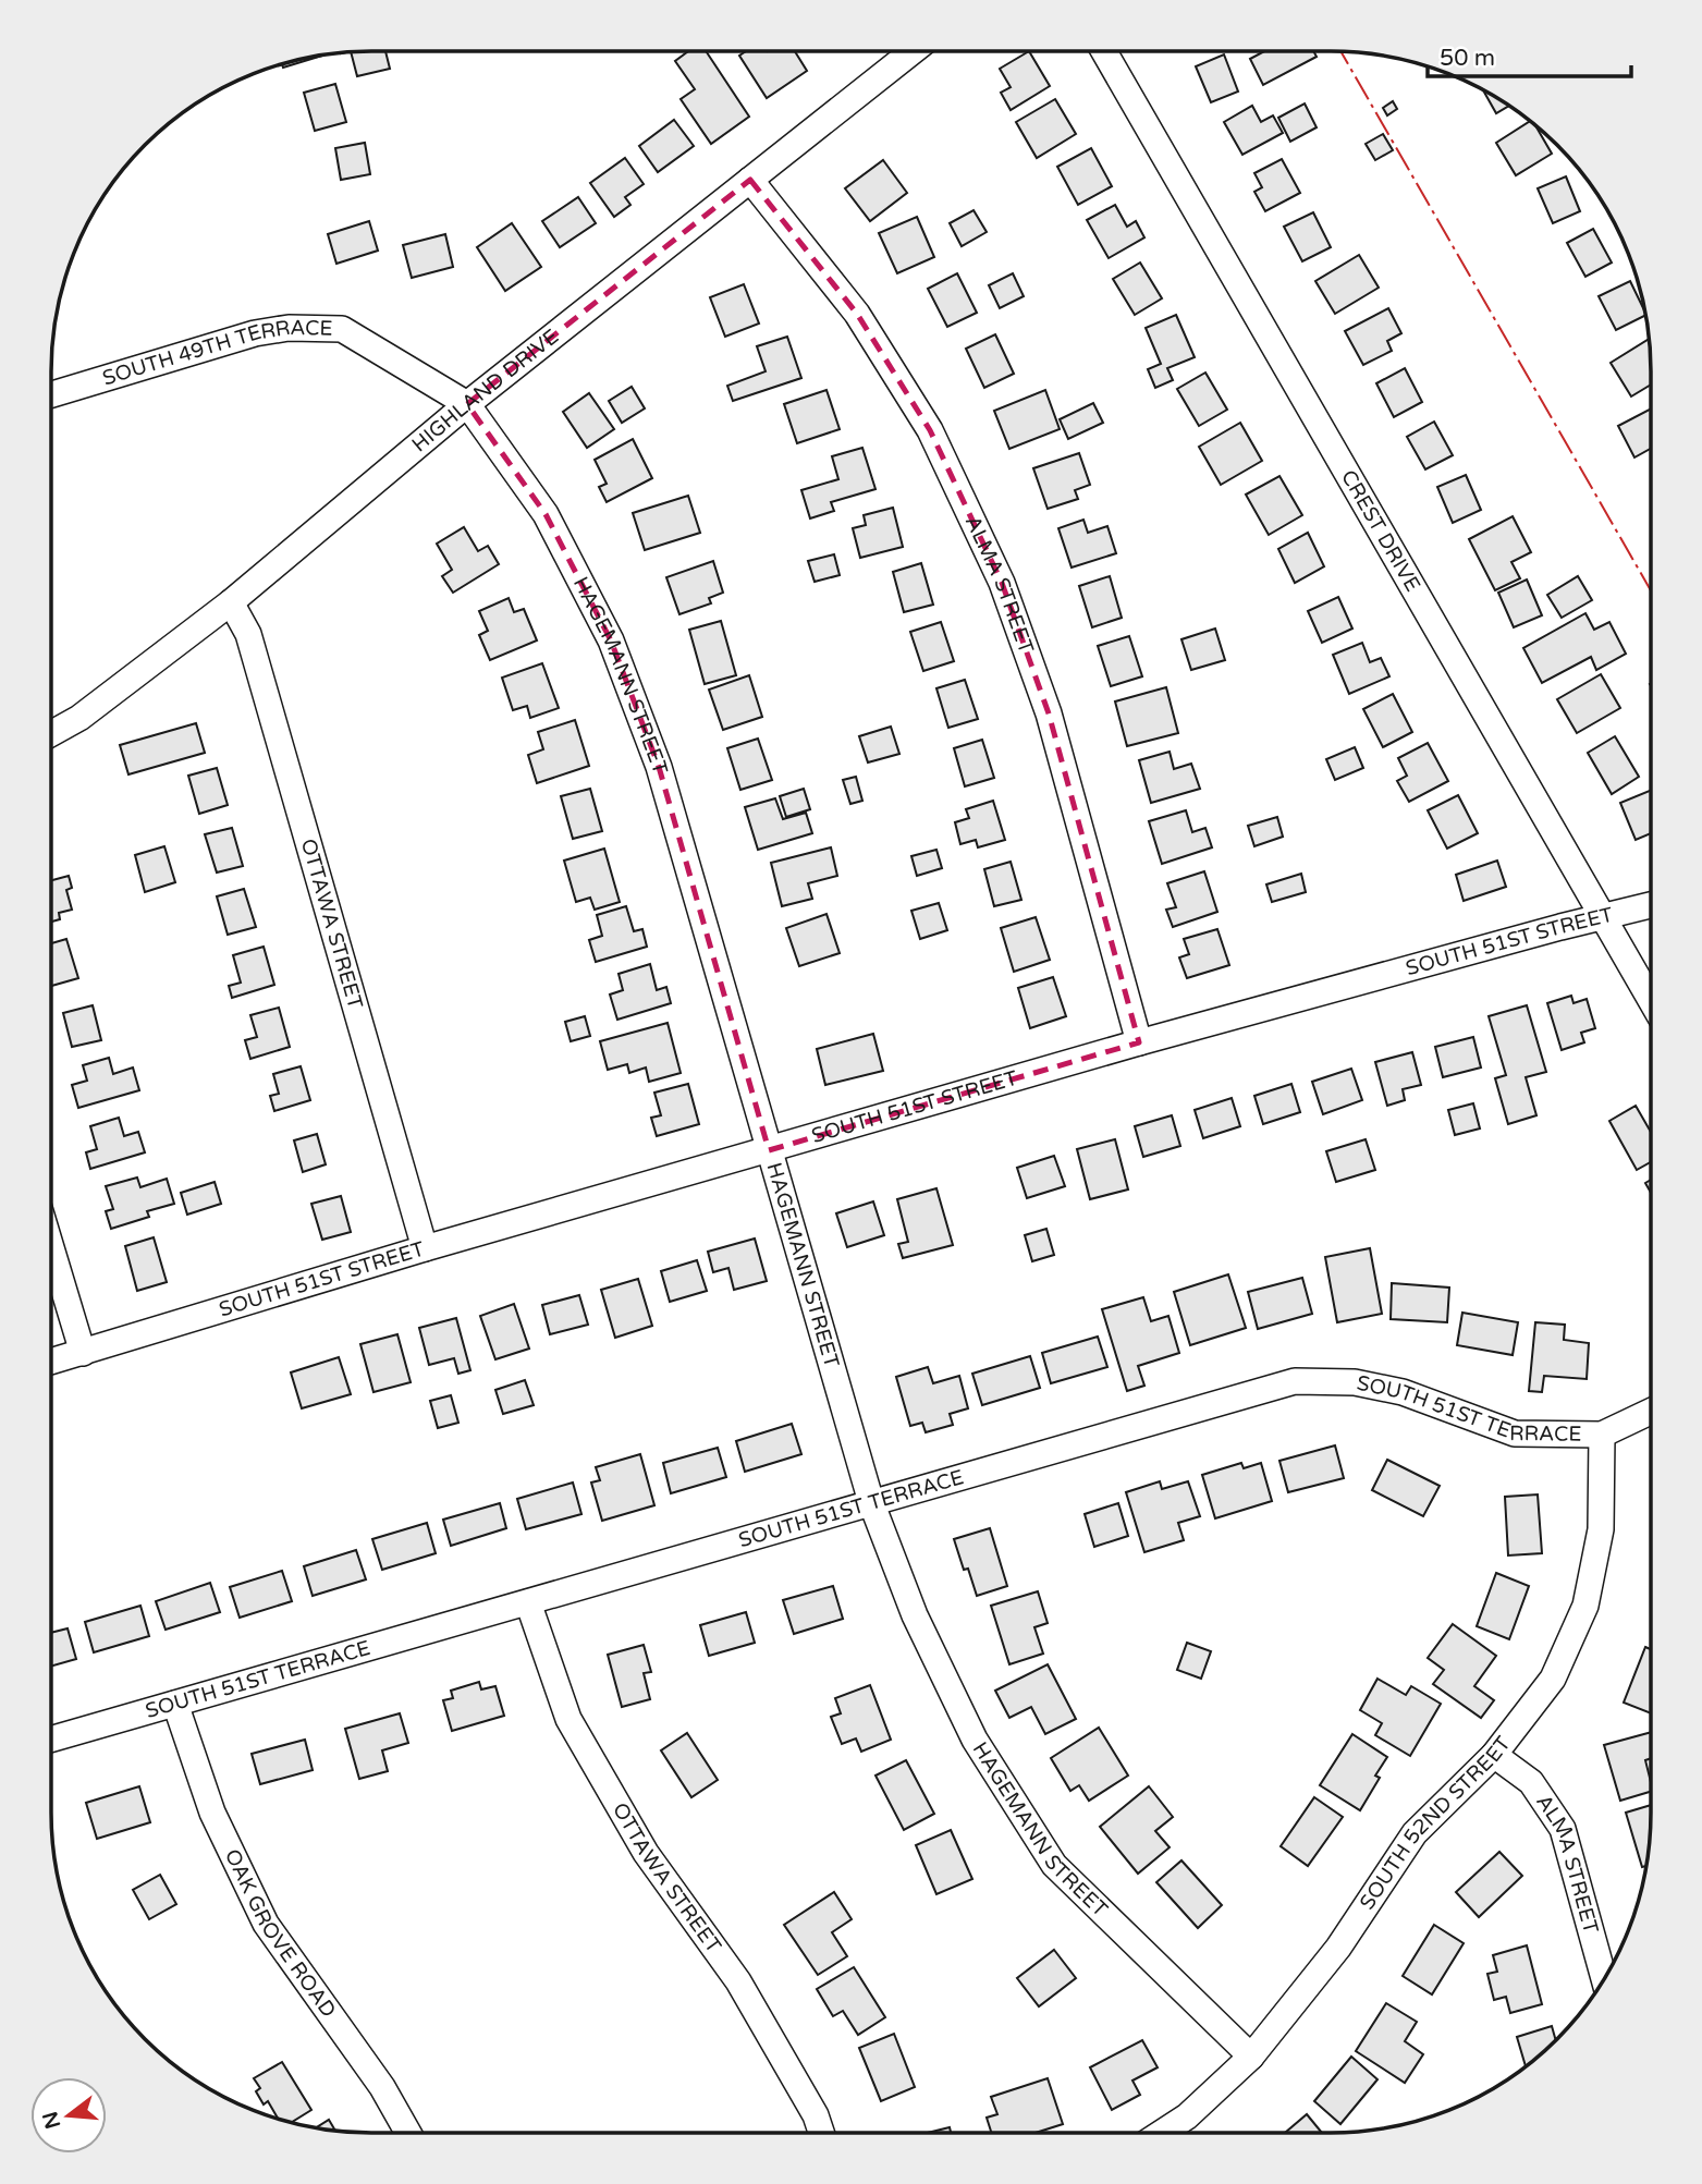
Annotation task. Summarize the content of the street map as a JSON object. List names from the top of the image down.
{
  "streets": {
    "street": [
      "SOUTH 49TH TERRACE",
      "HIGHLAND DRIVE",
      "CREST DRIVE",
      "ALMA STREET",
      "HAGEMANN STREET",
      "OTTAWA STREET",
      "SOUTH 51ST STREET",
      "SOUTH 51ST TERRACE",
      "SOUTH 52ND STREET",
      "OAK GROVE ROAD"
    ]
  },
  "crossings": [
    ["SOUTH 49TH TERRACE", "HIGHLAND DRIVE"],
    ["SOUTH 49TH TERRACE", "HAGEMANN STREET"],
    ["HIGHLAND DRIVE", "ALMA STREET"],
    ["HIGHLAND DRIVE", "HAGEMANN STREET"],
    ["HIGHLAND DRIVE", "OTTAWA STREET"],
    ["CREST DRIVE", "SOUTH 51ST STREET"],
    ["ALMA STREET", "SOUTH 51ST STREET"],
    ["ALMA STREET", "SOUTH 52ND STREET"],
    ["HAGEMANN STREET", "SOUTH 51ST STREET"],
    ["HAGEMANN STREET", "SOUTH 51ST TERRACE"],
    ["HAGEMANN STREET", "SOUTH 52ND STREET"],
    ["OTTAWA STREET", "SOUTH 51ST STREET"],
    ["OTTAWA STREET", "SOUTH 51ST TERRACE"],
    ["SOUTH 51ST TERRACE", "SOUTH 52ND STREET"],
    ["SOUTH 51ST TERRACE", "OAK GROVE ROAD"]
  ],
  "scale_bar": "50 m",
  "north": "left"
}
